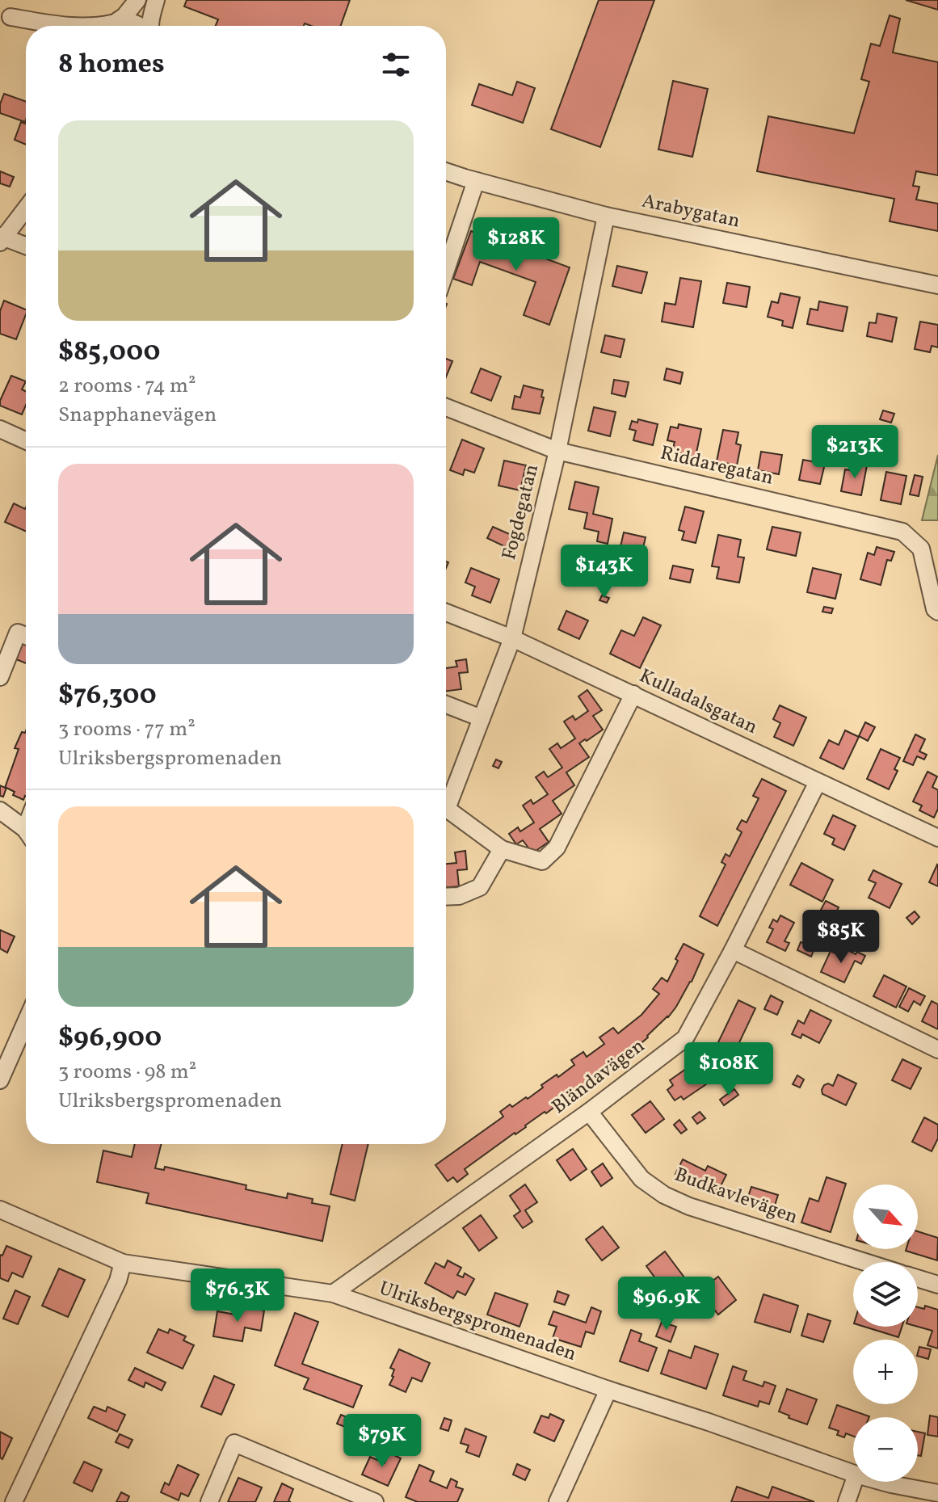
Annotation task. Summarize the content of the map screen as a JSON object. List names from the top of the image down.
{
  "streets": {
    "street": [
      "Arabygatan",
      "Riddaregatan",
      "Fogdegatan",
      "Kulladalsgatan",
      "Bländavägen",
      "Budkavlevägen",
      "Ulriksbergspromenaden"
    ]
  },
  "crossings": [
    ["Arabygatan", "Fogdegatan"],
    ["Riddaregatan", "Fogdegatan"],
    ["Fogdegatan", "Kulladalsgatan"],
    ["Kulladalsgatan", "Bländavägen"],
    ["Bländavägen", "Budkavlevägen"],
    ["Bländavägen", "Ulriksbergspromenaden"]
  ],
  "north": "bottom right",
  "page": {
    "heading": "8 homes",
    "list": [
      {
        "name": "$85,000",
        "note": "2 rooms · 74 m² · Snapphanevägen"
      },
      {
        "name": "$76,300",
        "note": "3 rooms · 77 m² · Ulriksbergspromenaden"
      },
      {
        "name": "$96,900",
        "note": "3 rooms · 98 m² · Ulriksbergspromenaden"
      }
    ],
    "price": [
      "$128K",
      "$213K",
      "$143K",
      "$85K",
      "$108K",
      "$76.3K",
      "$96.9K",
      "$79K"
    ],
    "map_buttons": ["+", "−"]
  }
}
